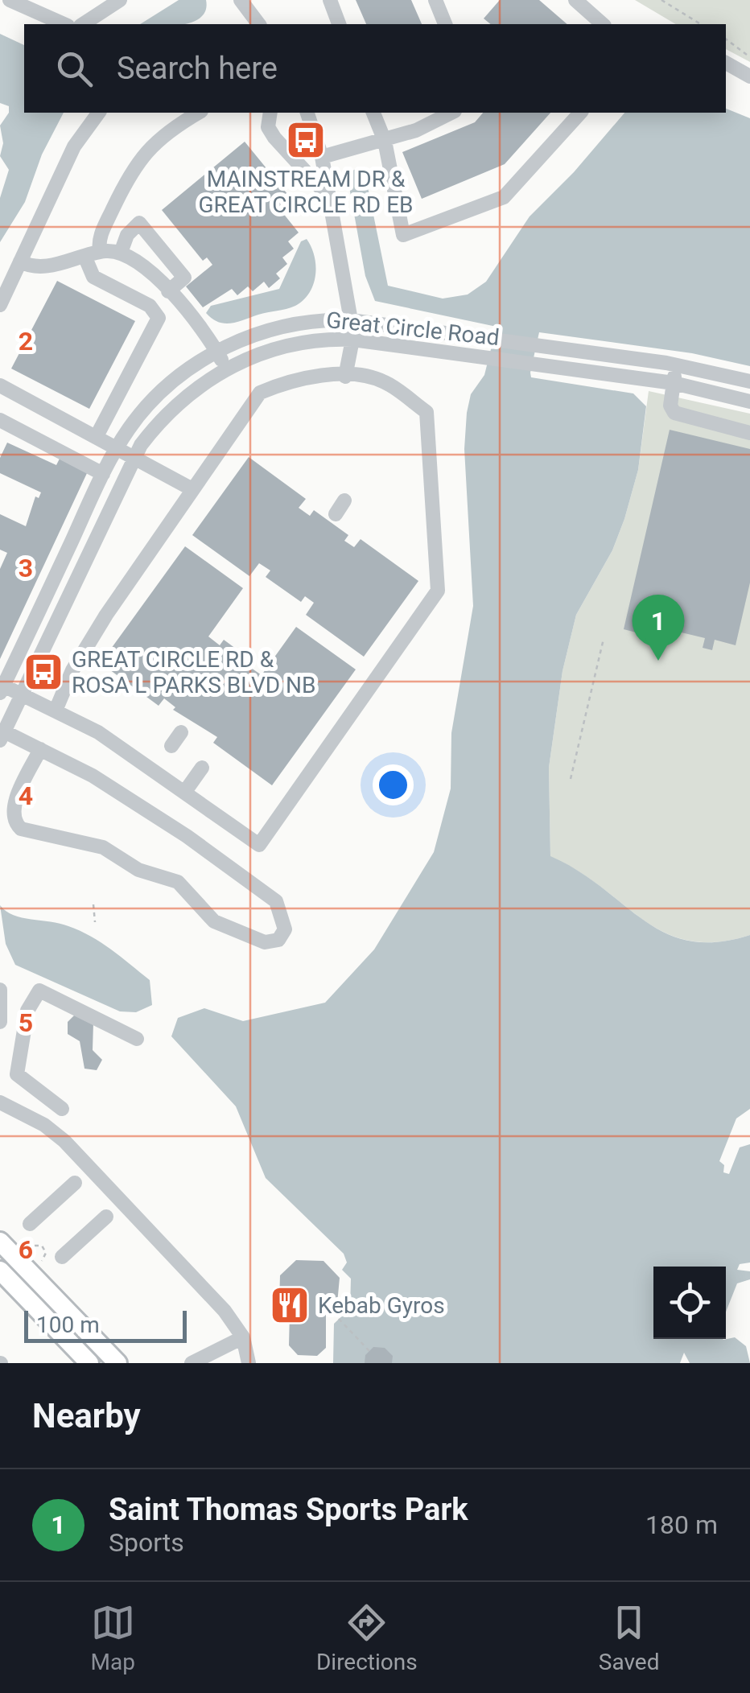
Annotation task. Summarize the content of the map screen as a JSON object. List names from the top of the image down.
{
  "streets": {
    "street": ["Great Circle Road"]
  },
  "places": {
    "bus stop": ["MAINSTREAM DR & GREAT CIRCLE RD EB", "GREAT CIRCLE RD & ROSA L PARKS BLVD NB"],
    "restaurant": ["Kebab Gyros"]
  },
  "scale_bar": "100 m",
  "page": {
    "search": "Search here",
    "pins": "1",
    "scale": "100 m",
    "heading": "Nearby",
    "list": [
      {
        "mark": "1",
        "name": "Saint Thomas Sports Park",
        "note": "Sports",
        "value": "180 m"
      }
    ],
    "nav": ["Map", "Directions", "Saved"]
  },
  "grid": {
    "rows": [
      "2",
      "3",
      "4",
      "5",
      "6"
    ]
  }
}
